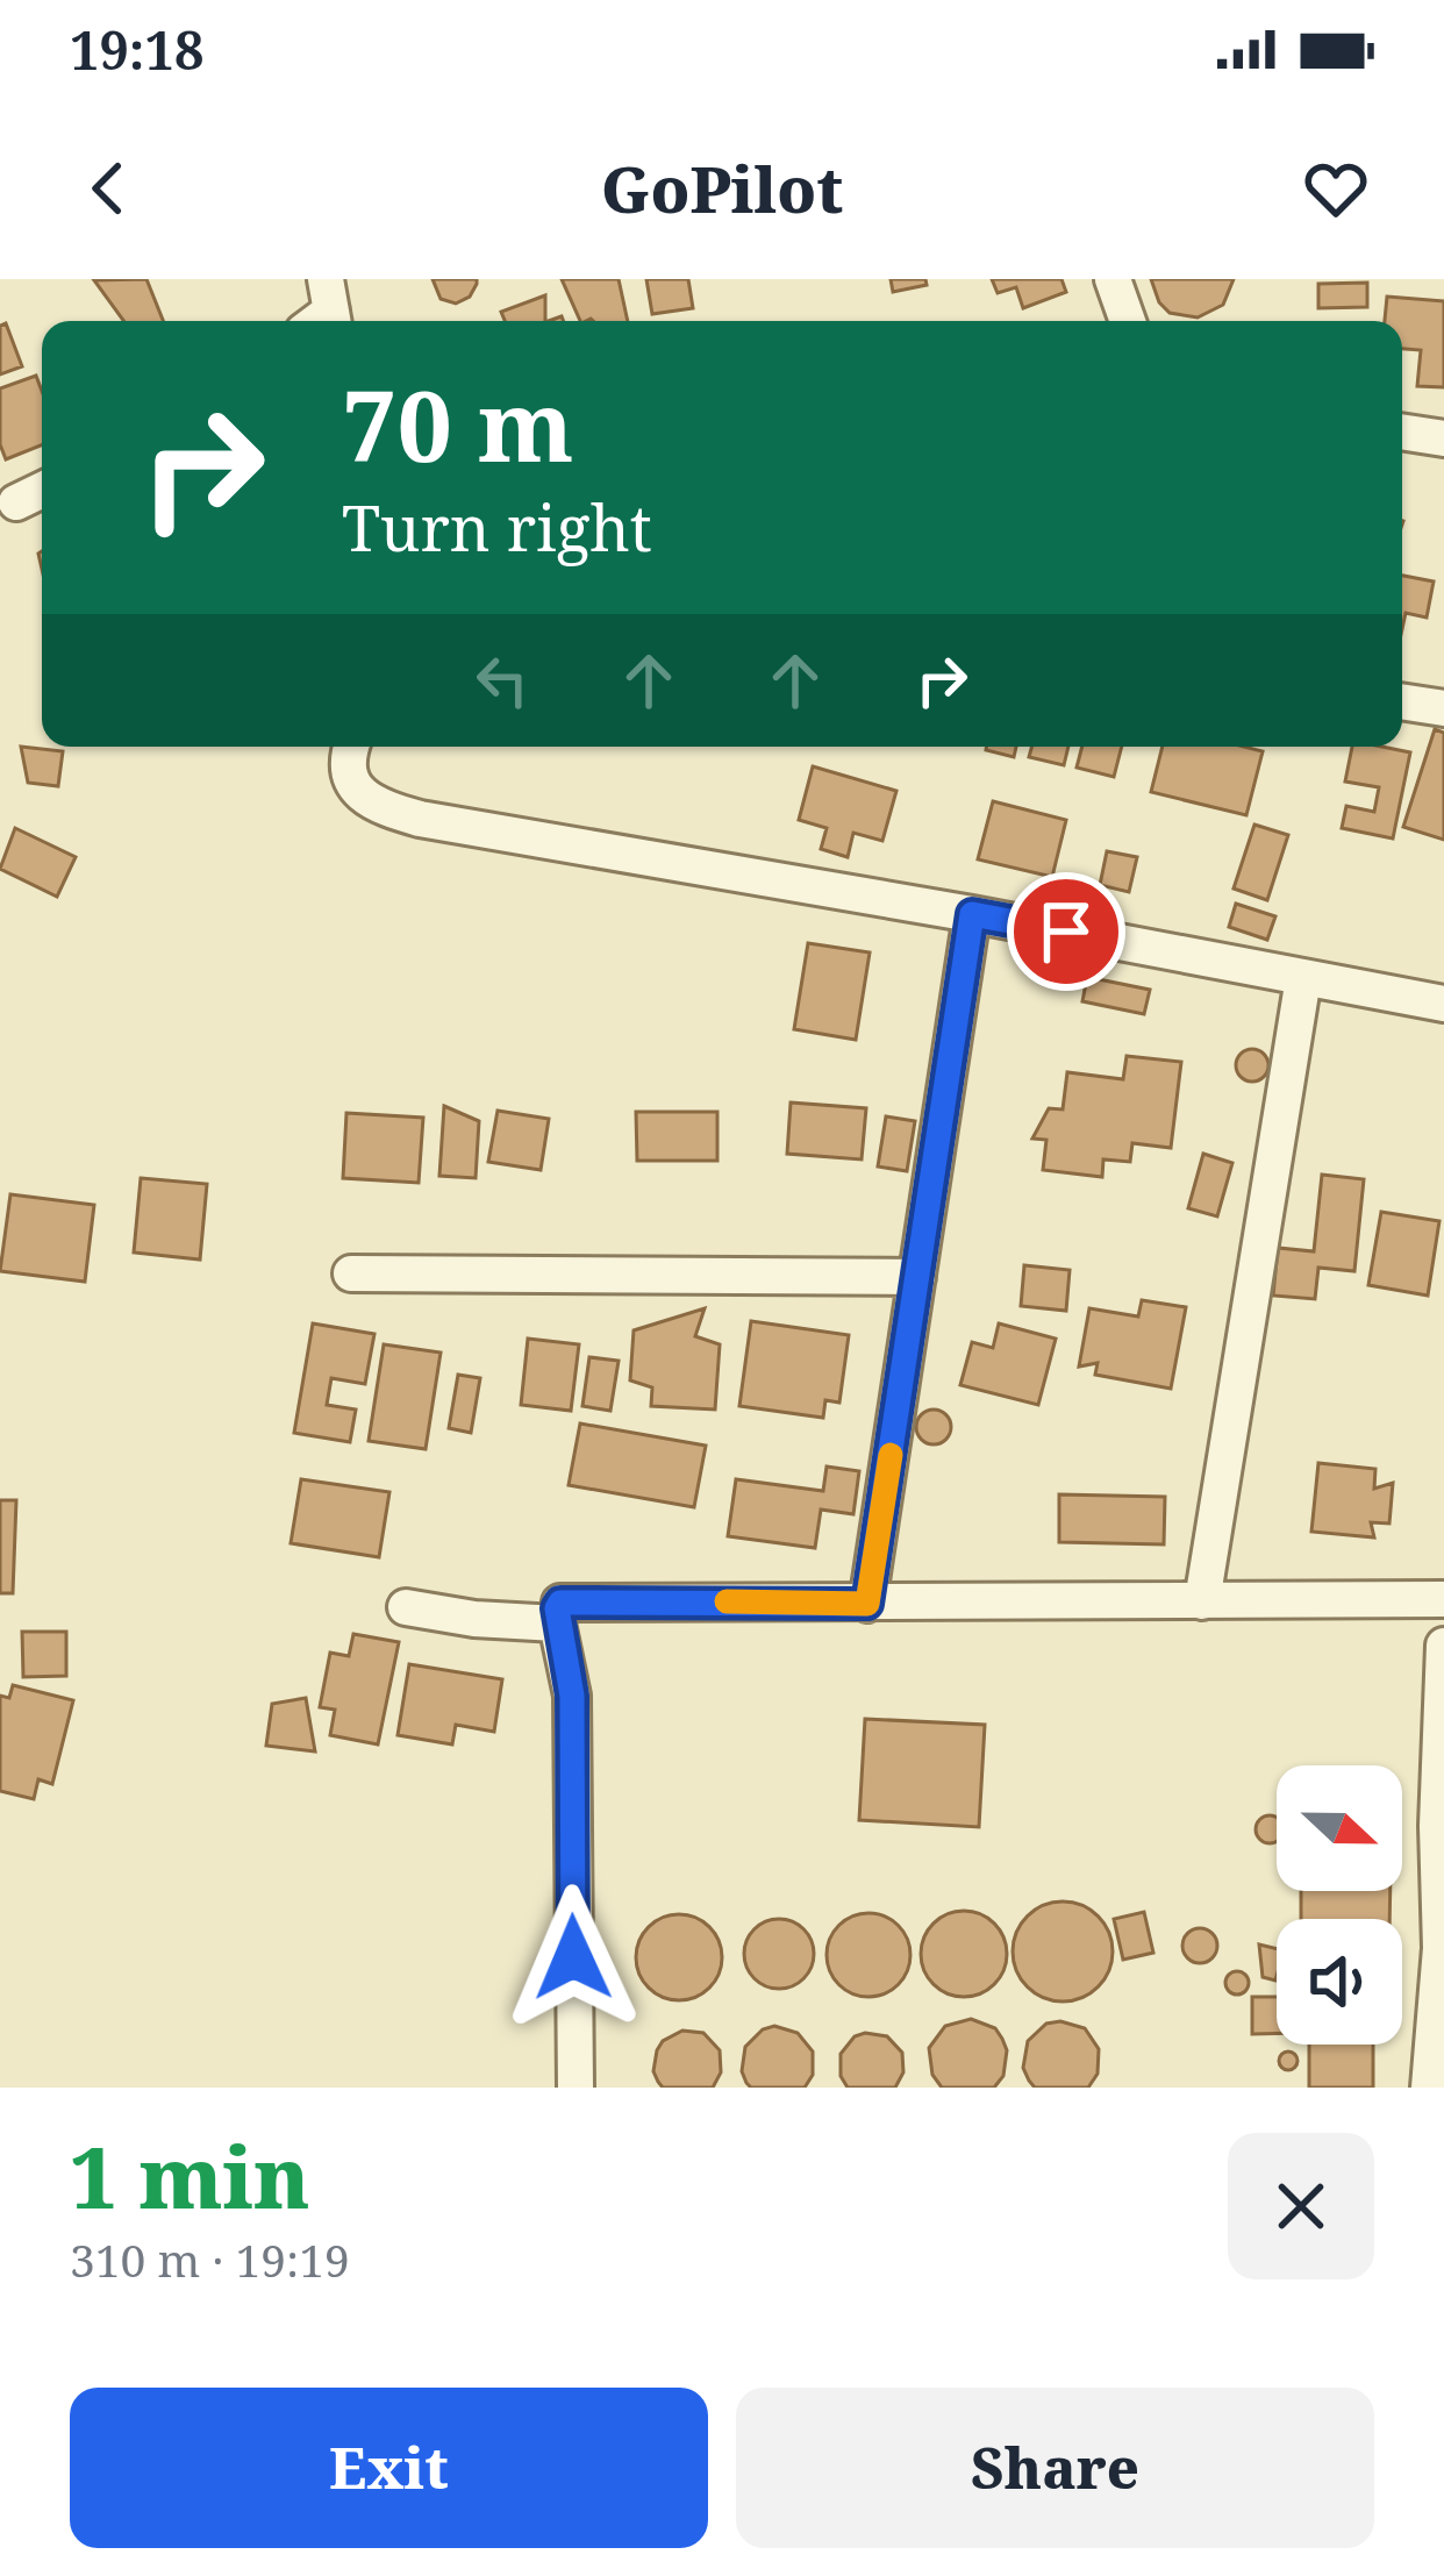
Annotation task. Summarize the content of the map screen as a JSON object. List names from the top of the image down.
{
  "north": "right",
  "page": {
    "status": "19:18",
    "header": "GoPilot",
    "turn": ["70 m", "Turn right"],
    "heading": ["1 min", "310 m · 19:19"],
    "buttons": ["Exit", "Share"]
  }
}
